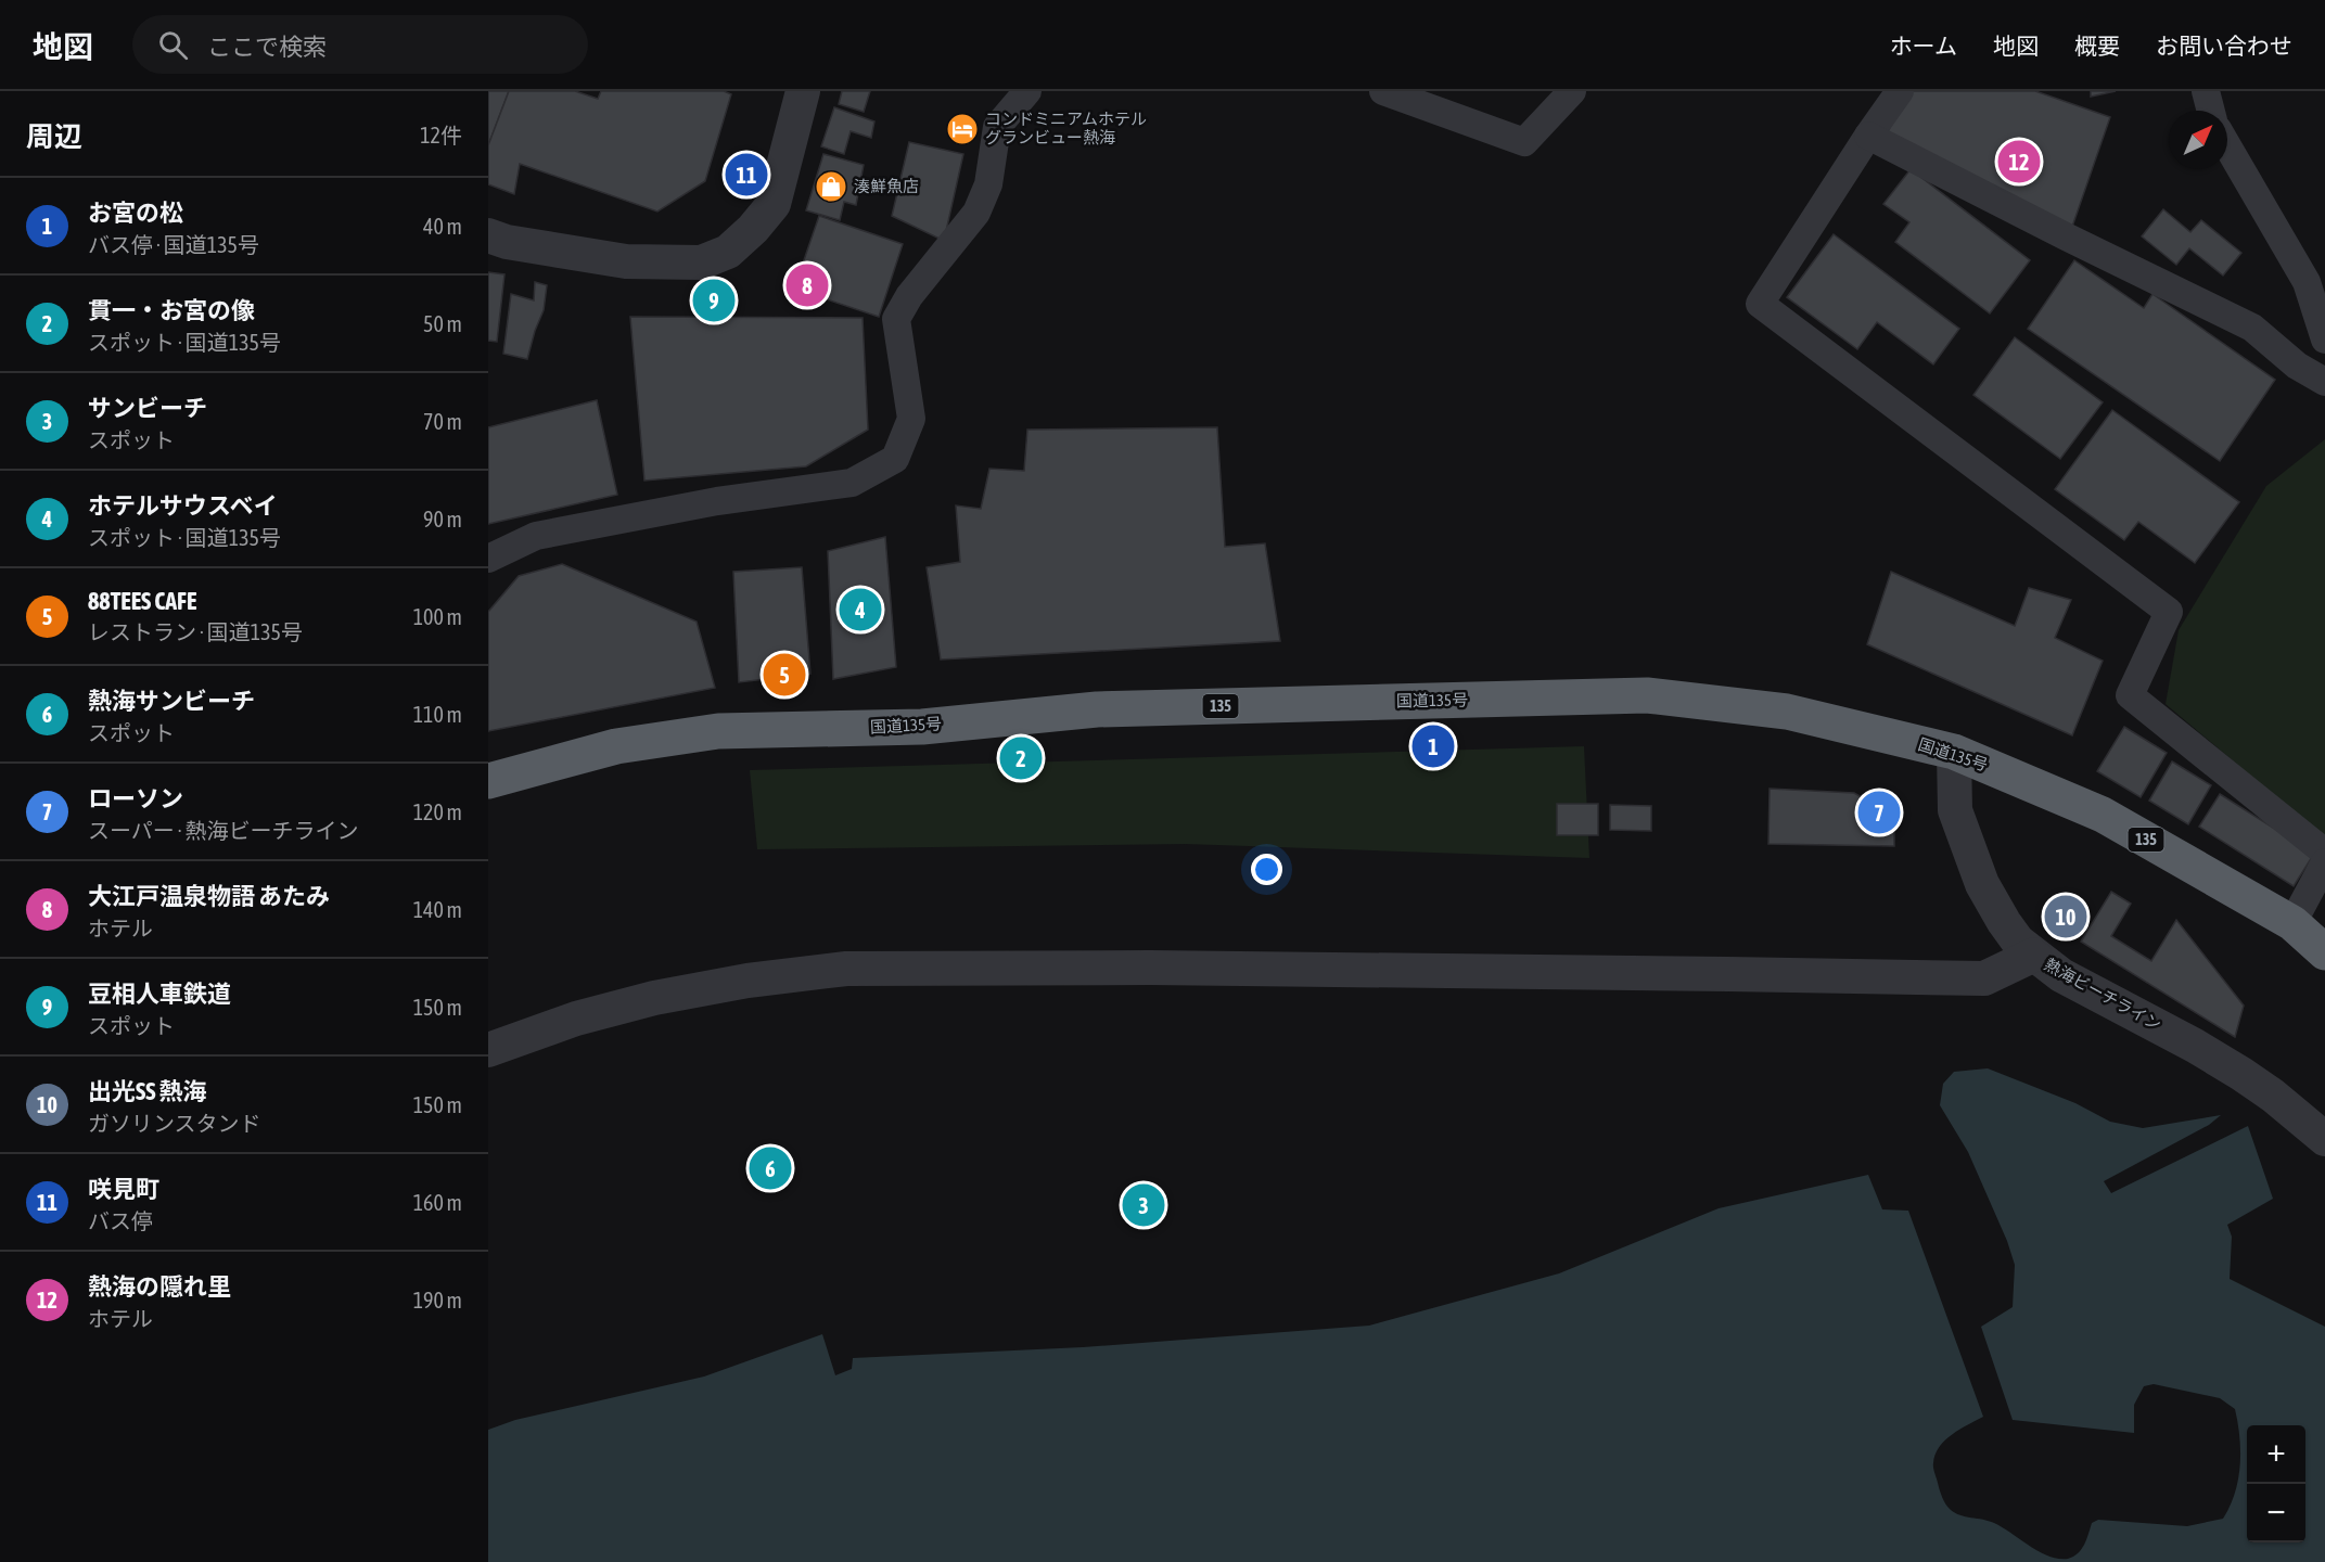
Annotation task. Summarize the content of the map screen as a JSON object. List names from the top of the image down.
{
  "streets": {
    "highway": ["国道135号", "135"],
    "street": ["熱海ビーチライン"]
  },
  "crossings": [
    ["国道135号", "熱海ビーチライン"]
  ],
  "places": {
    "hotel": ["コンドミニアムホテル グランビュー熱海"],
    "shop": ["湊鮮魚店"]
  },
  "north": "top right",
  "page": {
    "header": "地図",
    "search": "ここで検索",
    "nav": [
      "ホーム",
      "地図",
      "概要",
      "お問い合わせ"
    ],
    "heading": ["周辺", "12件"],
    "pins": [
      "12",
      "11",
      "8",
      "9",
      "4",
      "5",
      "1",
      "2",
      "7",
      "10",
      "6",
      "3"
    ],
    "list": [
      {
        "mark": "1",
        "name": "お宮の松",
        "note": "バス停 · 国道135号",
        "value": "40 m"
      },
      {
        "mark": "2",
        "name": "貫一・お宮の像",
        "note": "スポット · 国道135号",
        "value": "50 m"
      },
      {
        "mark": "3",
        "name": "サンビーチ",
        "note": "スポット",
        "value": "70 m"
      },
      {
        "mark": "4",
        "name": "ホテルサウスベイ",
        "note": "スポット · 国道135号",
        "value": "90 m"
      },
      {
        "mark": "5",
        "name": "88TEES CAFE",
        "note": "レストラン · 国道135号",
        "value": "100 m"
      },
      {
        "mark": "6",
        "name": "熱海サンビーチ",
        "note": "スポット",
        "value": "110 m"
      },
      {
        "mark": "7",
        "name": "ローソン",
        "note": "スーパー · 熱海ビーチライン",
        "value": "120 m"
      },
      {
        "mark": "8",
        "name": "大江戸温泉物語 あたみ",
        "note": "ホテル",
        "value": "140 m"
      },
      {
        "mark": "9",
        "name": "豆相人車鉄道",
        "note": "スポット",
        "value": "150 m"
      },
      {
        "mark": "10",
        "name": "出光SS 熱海",
        "note": "ガソリンスタンド",
        "value": "150 m"
      },
      {
        "mark": "11",
        "name": "咲見町",
        "note": "バス停",
        "value": "160 m"
      },
      {
        "mark": "12",
        "name": "熱海の隠れ里",
        "note": "ホテル",
        "value": "190 m"
      }
    ],
    "map_buttons": ["+", "−"]
  }
}
